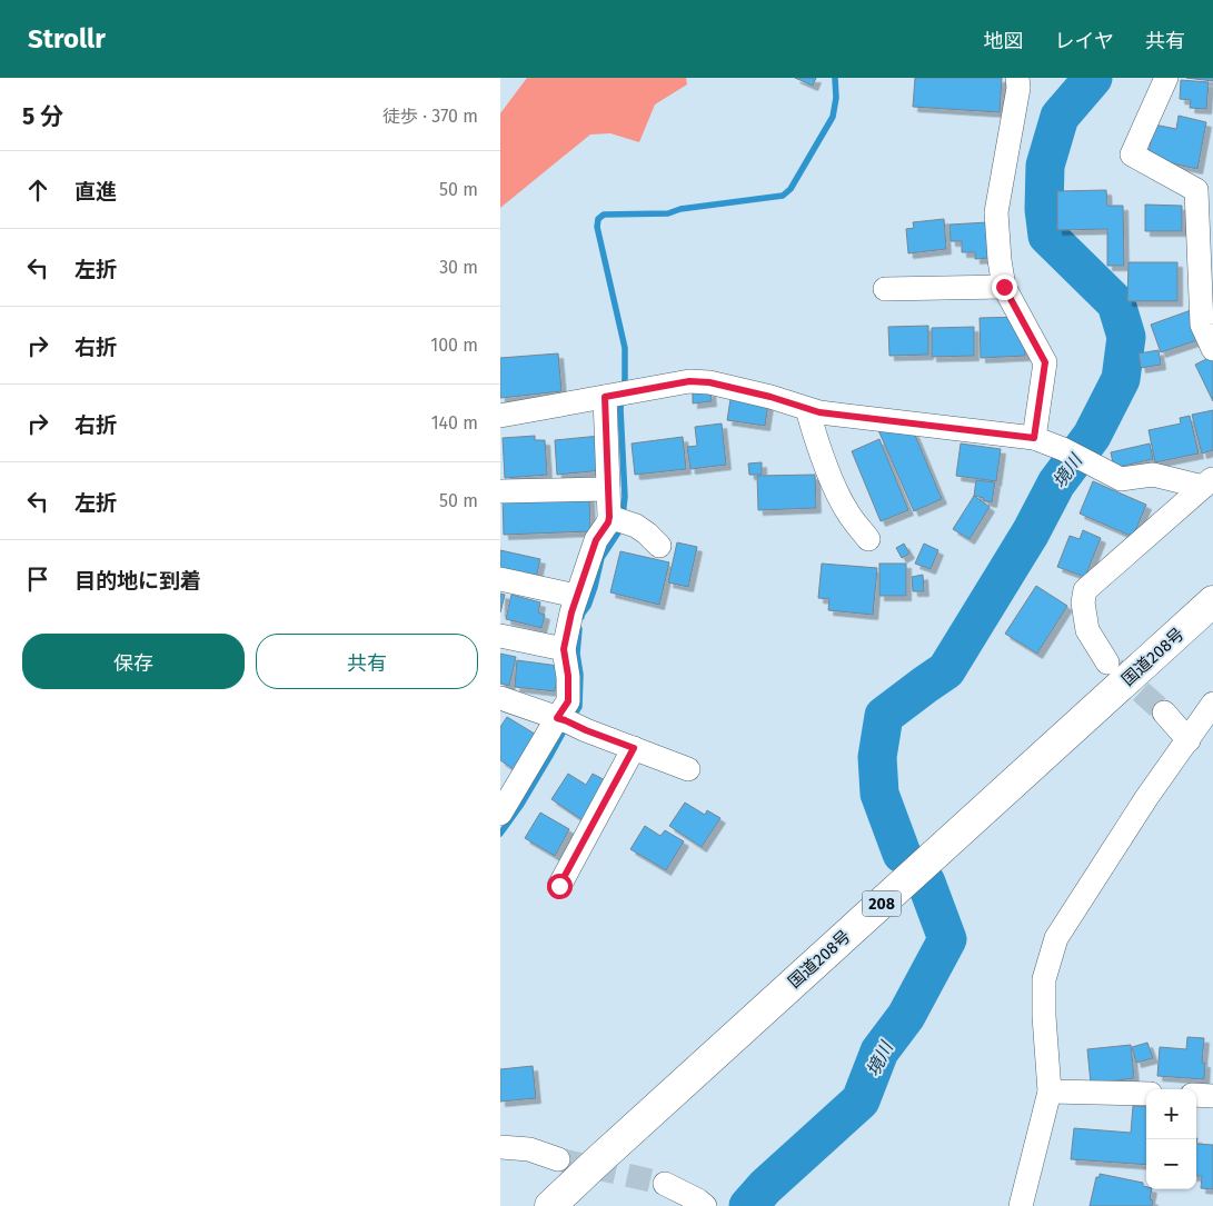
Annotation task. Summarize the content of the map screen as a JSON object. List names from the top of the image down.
{
  "streets": {
    "highway": ["国道208号", "208"]
  },
  "water": ["境川"],
  "page": {
    "header": "Strollr",
    "nav": ["地図", "レイヤ", "共有"],
    "heading": ["5 分", "徒歩 · 370 m"],
    "list": [
      ["直進", "50 m"],
      ["左折", "30 m"],
      ["右折", "100 m"],
      ["右折", "140 m"],
      ["左折", "50 m"],
      "目的地に到着"
    ],
    "buttons": ["保存", "共有"],
    "map_buttons": ["+", "−"]
  }
}
